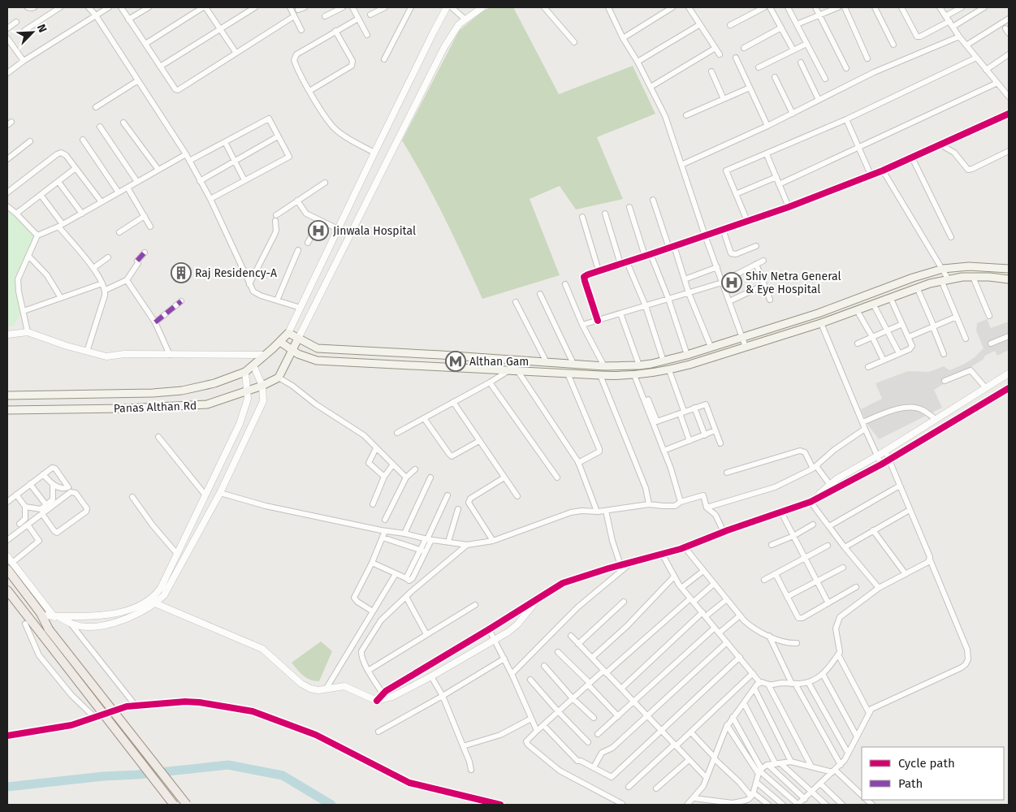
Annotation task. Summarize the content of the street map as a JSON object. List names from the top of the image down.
{
  "streets": {
    "main road": ["Panas Althan Rd"]
  },
  "places": {
    "hospital": ["Jinwala Hospital", "Shiv Netra General & Eye Hospital"],
    "building": ["Raj Residency-A"],
    "metro station": ["Althan Gam"]
  },
  "legend": ["Cycle path", "Path"],
  "north": "top right"
}
